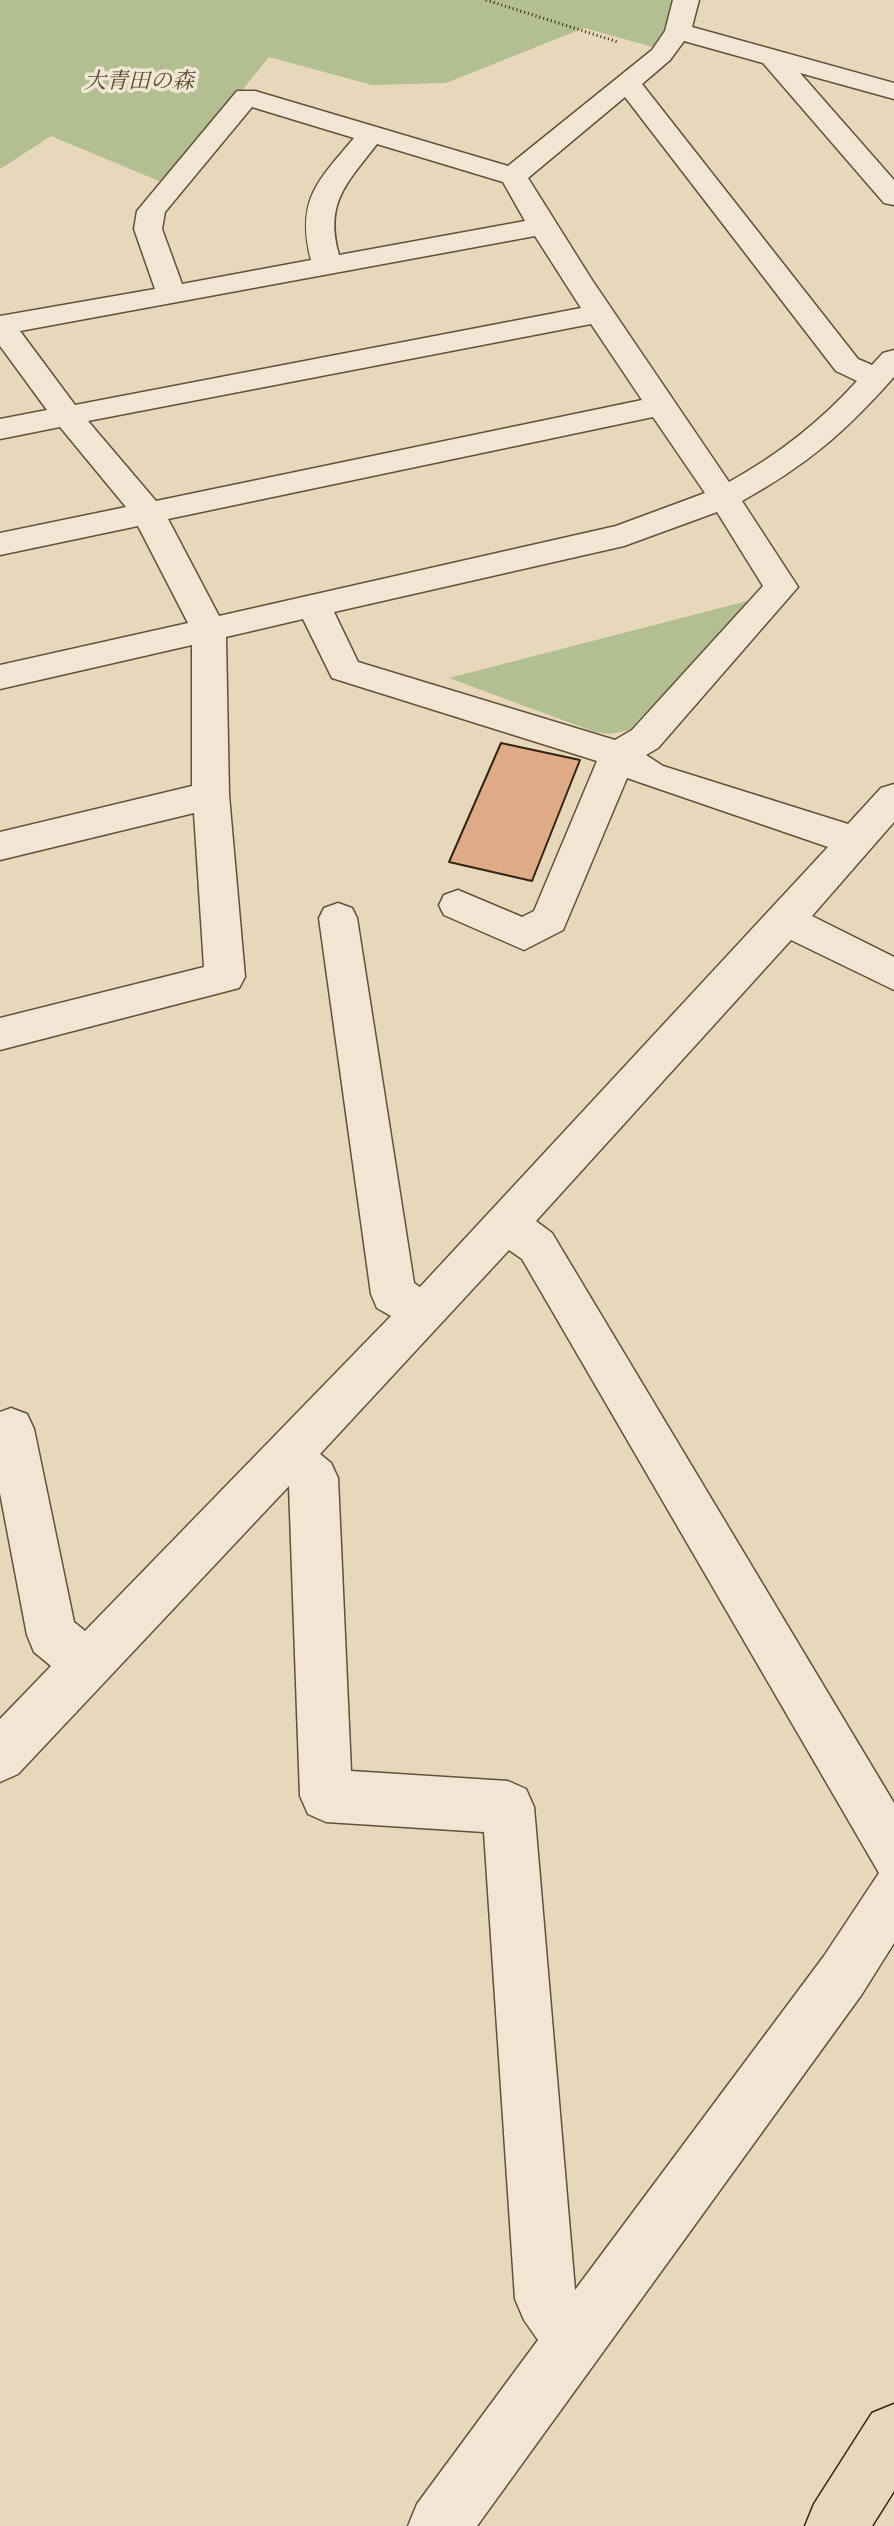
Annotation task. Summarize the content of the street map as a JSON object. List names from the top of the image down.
{
  "parks": ["大青田の森"]
}
